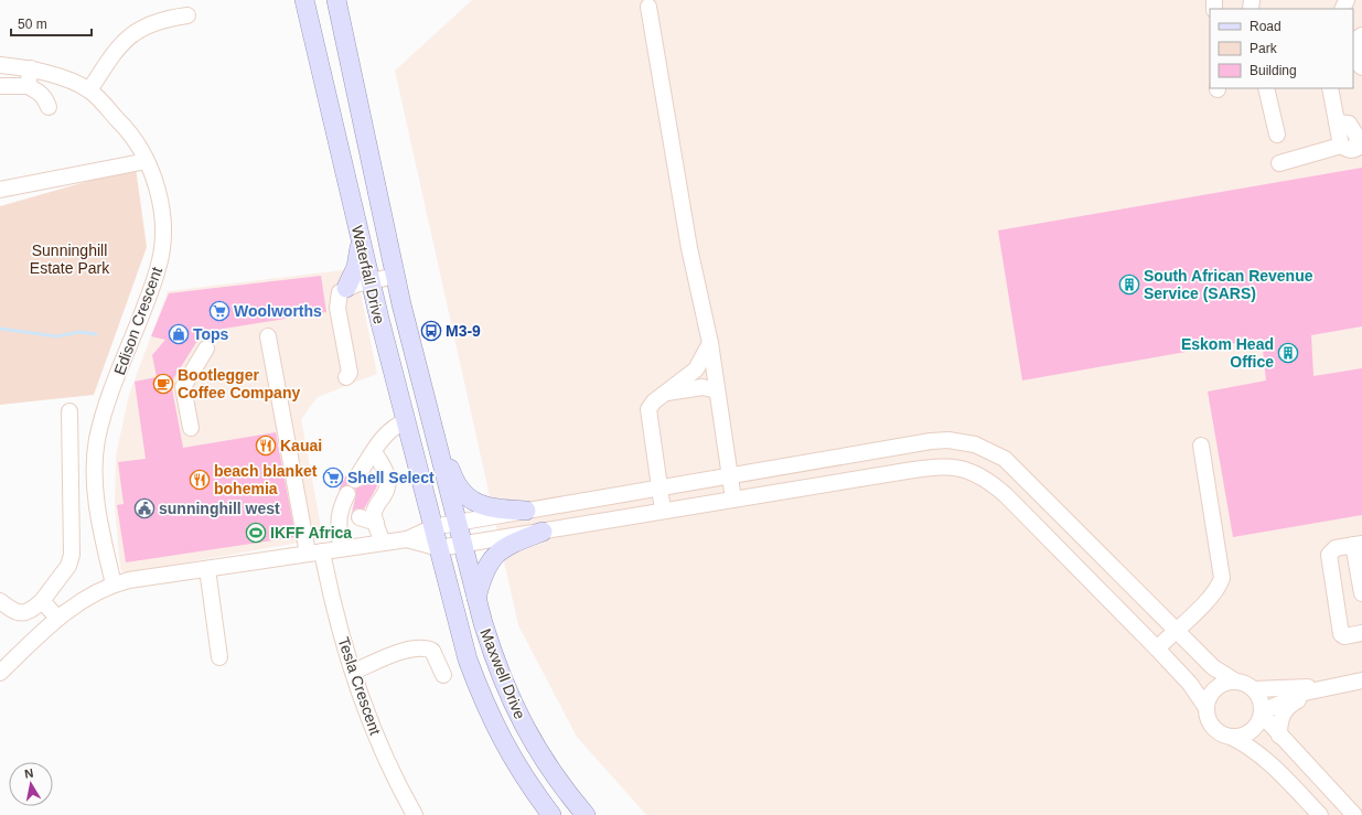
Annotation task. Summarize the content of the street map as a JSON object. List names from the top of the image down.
{
  "streets": {
    "main road": ["Waterfall Drive", "Maxwell Drive"],
    "street": ["Edison Crescent", "Tesla Crescent"]
  },
  "crossings": [
    ["Waterfall Drive", "Maxwell Drive"]
  ],
  "parks": ["Sunninghill Estate Park"],
  "places": {
    "building": ["South African Revenue Service (SARS)", "Eskom Head Office"],
    "supermarket": ["Woolworths", "Shell Select"],
    "bus stop": ["M3-9"],
    "shop": ["Tops"],
    "cafe": ["Bootlegger Coffee Company"],
    "restaurant": ["Kauai", "beach blanket bohemia"],
    "public building": ["sunninghill west"],
    "sports": ["IKFF Africa"]
  },
  "legend": ["Road", "Park", "Building"],
  "scale_bar": "50 m",
  "north": "top"
}
